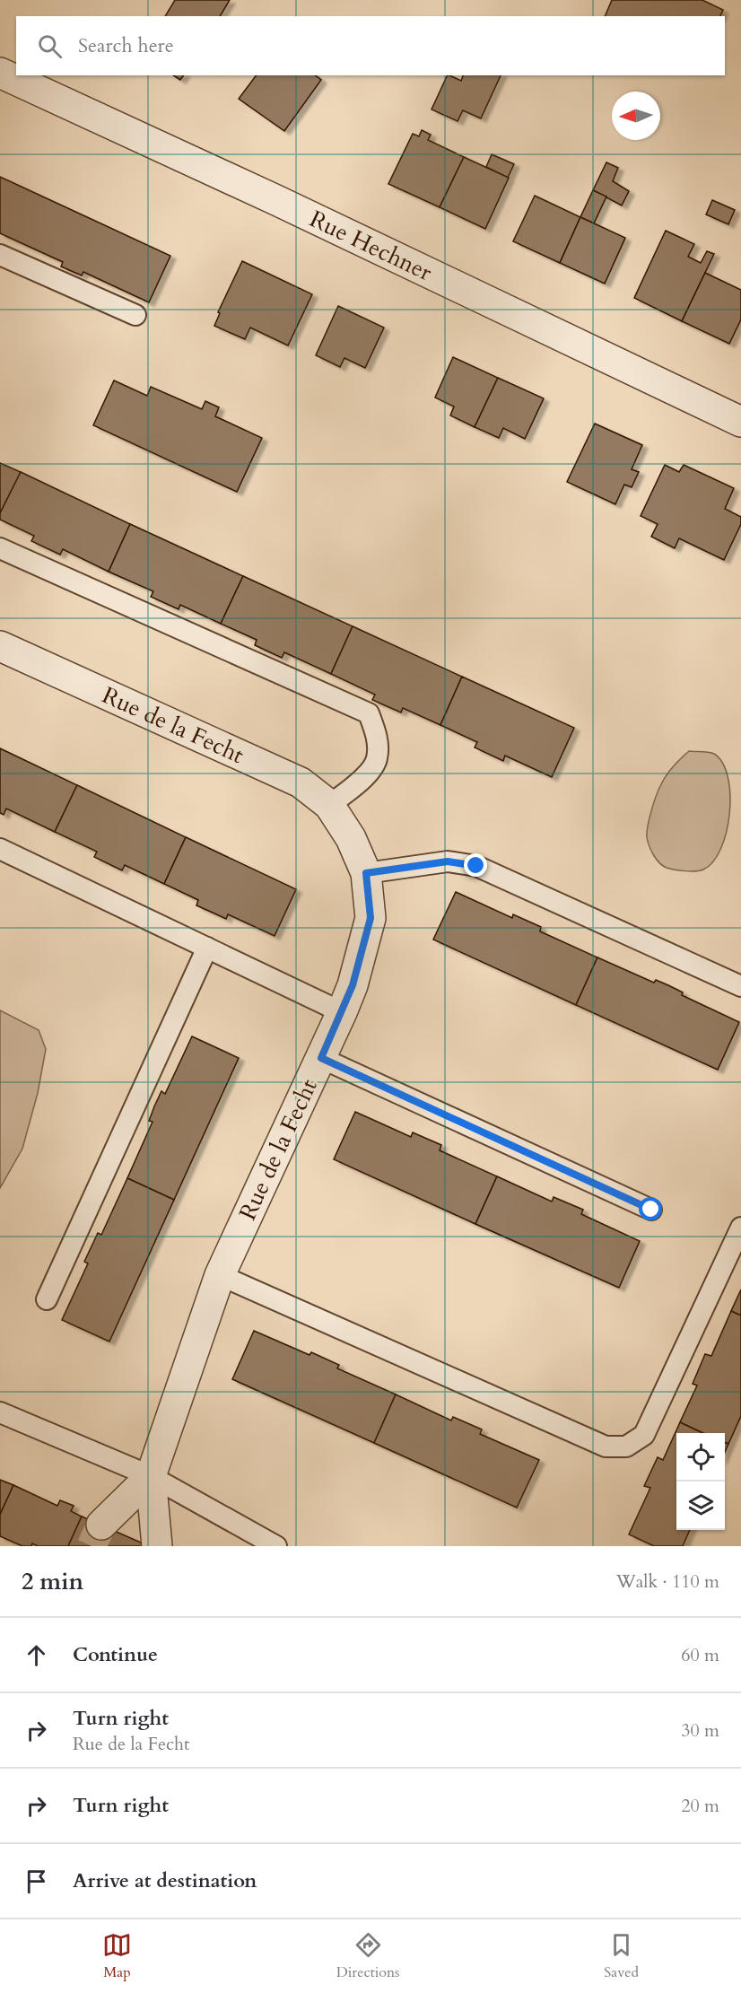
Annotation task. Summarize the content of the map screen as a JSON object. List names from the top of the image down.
{
  "streets": {
    "street": ["Rue Hechner", "Rue de la Fecht"]
  },
  "north": "left",
  "page": {
    "search": "Search here",
    "heading": ["2 min", "Walk · 110 m"],
    "list": [
      ["Continue", "60 m"],
      ["Turn right", "Rue de la Fecht", "30 m"],
      ["Turn right", "20 m"],
      "Arrive at destination"
    ],
    "nav": ["Map", "Directions", "Saved"]
  }
}
